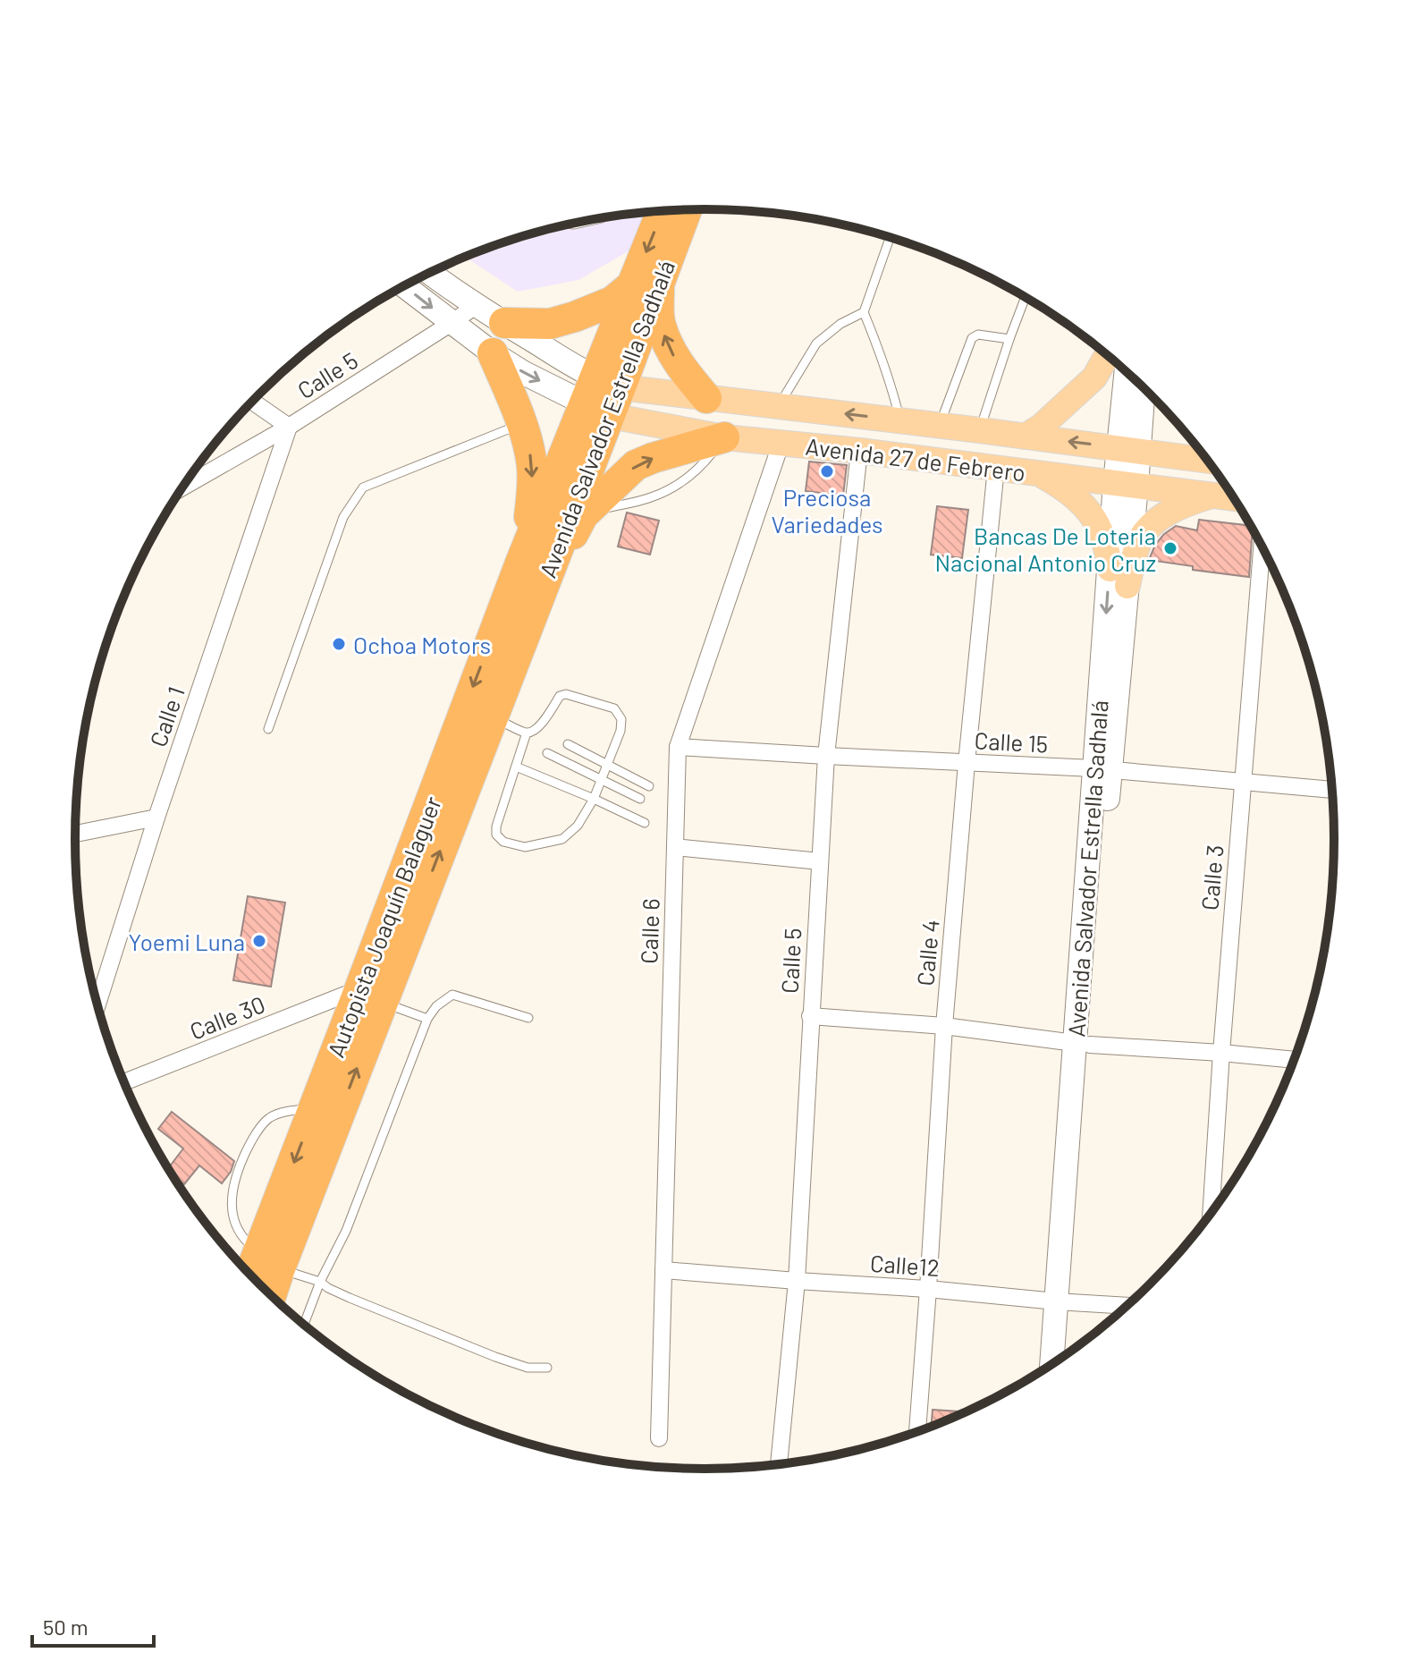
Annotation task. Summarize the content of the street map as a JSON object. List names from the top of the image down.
{
  "streets": {
    "highway": ["Avenida Salvador Estrella Sadhalá", "Autopista Joaquín Balaguer"],
    "main road": ["Avenida 27 de Febrero"],
    "street": [
      "Calle 5",
      "Calle 1",
      "Calle 15",
      "Calle 3",
      "Calle 6",
      "Calle 4",
      "Calle 30",
      "Calle12"
    ]
  },
  "crossings": [
    ["Calle 5", "Avenida 27 de Febrero"],
    ["Calle 5", "Calle 1"],
    ["Calle 5", "Calle 15"],
    ["Calle 5", "Calle12"],
    ["Avenida Salvador Estrella Sadhalá", "Avenida 27 de Febrero"],
    ["Avenida Salvador Estrella Sadhalá", "Calle 15"],
    ["Avenida Salvador Estrella Sadhalá", "Autopista Joaquín Balaguer"],
    ["Avenida Salvador Estrella Sadhalá", "Calle12"],
    ["Avenida 27 de Febrero", "Calle 6"],
    ["Avenida 27 de Febrero", "Calle 4"],
    ["Calle 15", "Calle 3"],
    ["Calle 15", "Calle 6"],
    ["Calle 15", "Calle 4"],
    ["Autopista Joaquín Balaguer", "Calle 30"],
    ["Calle 6", "Calle12"],
    ["Calle 4", "Calle12"]
  ],
  "places": [
    "Preciosa Variedades",
    "Bancas De Loteria Nacional Antonio Cruz",
    "Ochoa Motors",
    "Yoemi Luna"
  ],
  "scale_bar": "50 m"
}
